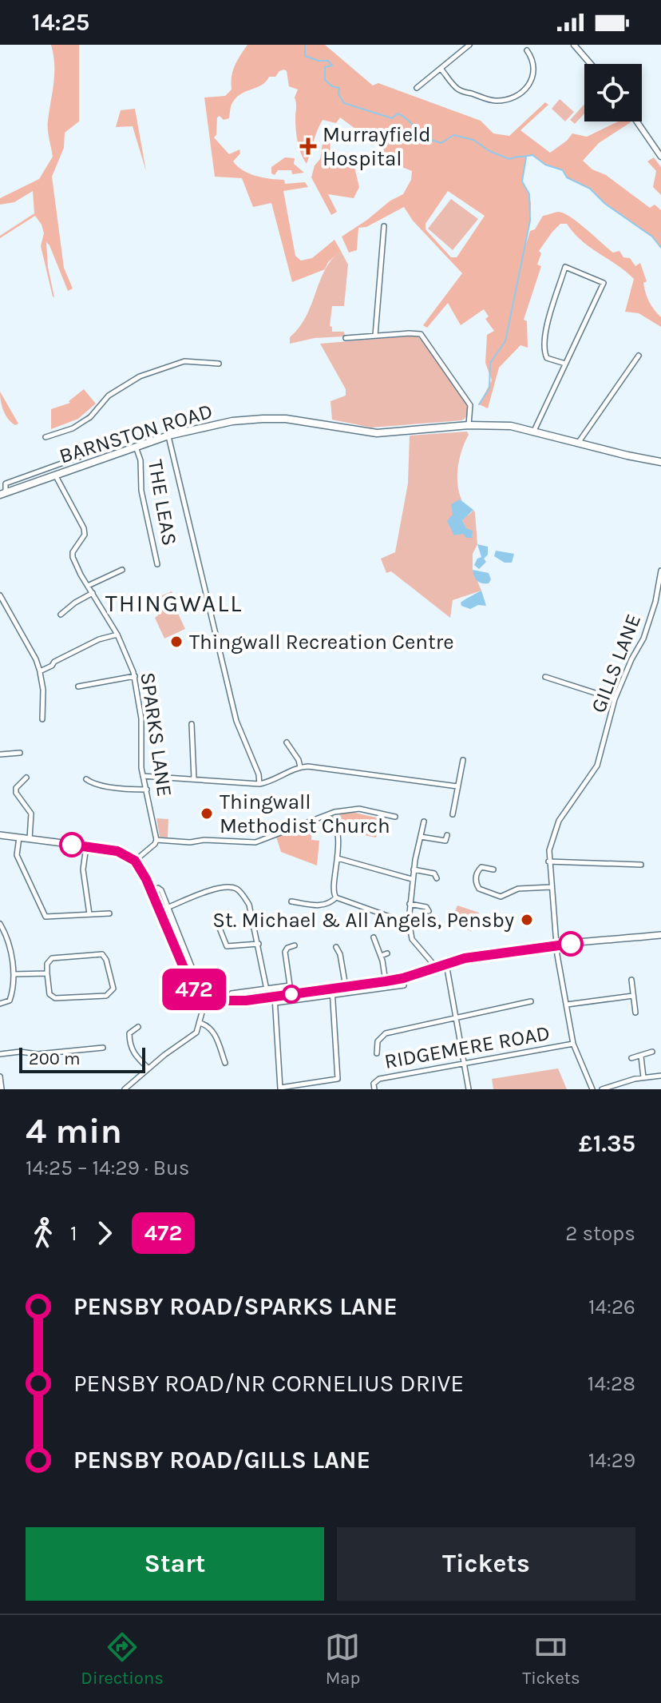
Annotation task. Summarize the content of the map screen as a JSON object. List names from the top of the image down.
{
  "streets": {
    "main road": ["BARNSTON ROAD"],
    "street": [
      "THE LEAS",
      "GILLS LANE",
      "SPARKS LANE",
      "RIDGEMERE ROAD"
    ]
  },
  "crossings": [
    ["BARNSTON ROAD", "THE LEAS"],
    ["BARNSTON ROAD", "SPARKS LANE"],
    ["GILLS LANE", "RIDGEMERE ROAD"]
  ],
  "districts": ["THINGWALL"],
  "places": {
    "health": ["Murrayfield Hospital"],
    "other": ["Thingwall Recreation Centre", "Thingwall Methodist Church", "St. Michael & All Angels, Pensby"]
  },
  "lines": ["bus line 472"],
  "scale_bar": "200 m",
  "page": {
    "status": "14:25",
    "on_map": "472",
    "scale": "200 m",
    "heading": ["4 min", "14:25 – 14:29 · Bus", "£1.35"],
    "legs": ["1", "472", "2 stops"],
    "list": [
      {
        "name": "PENSBY ROAD/SPARKS LANE",
        "value": "14:26"
      },
      {
        "name": "PENSBY ROAD/NR CORNELIUS DRIVE",
        "value": "14:28"
      },
      {
        "name": "PENSBY ROAD/GILLS LANE",
        "value": "14:29"
      }
    ],
    "buttons": ["Start", "Tickets"],
    "tabs": ["Directions", "Map", "Tickets"]
  }
}
